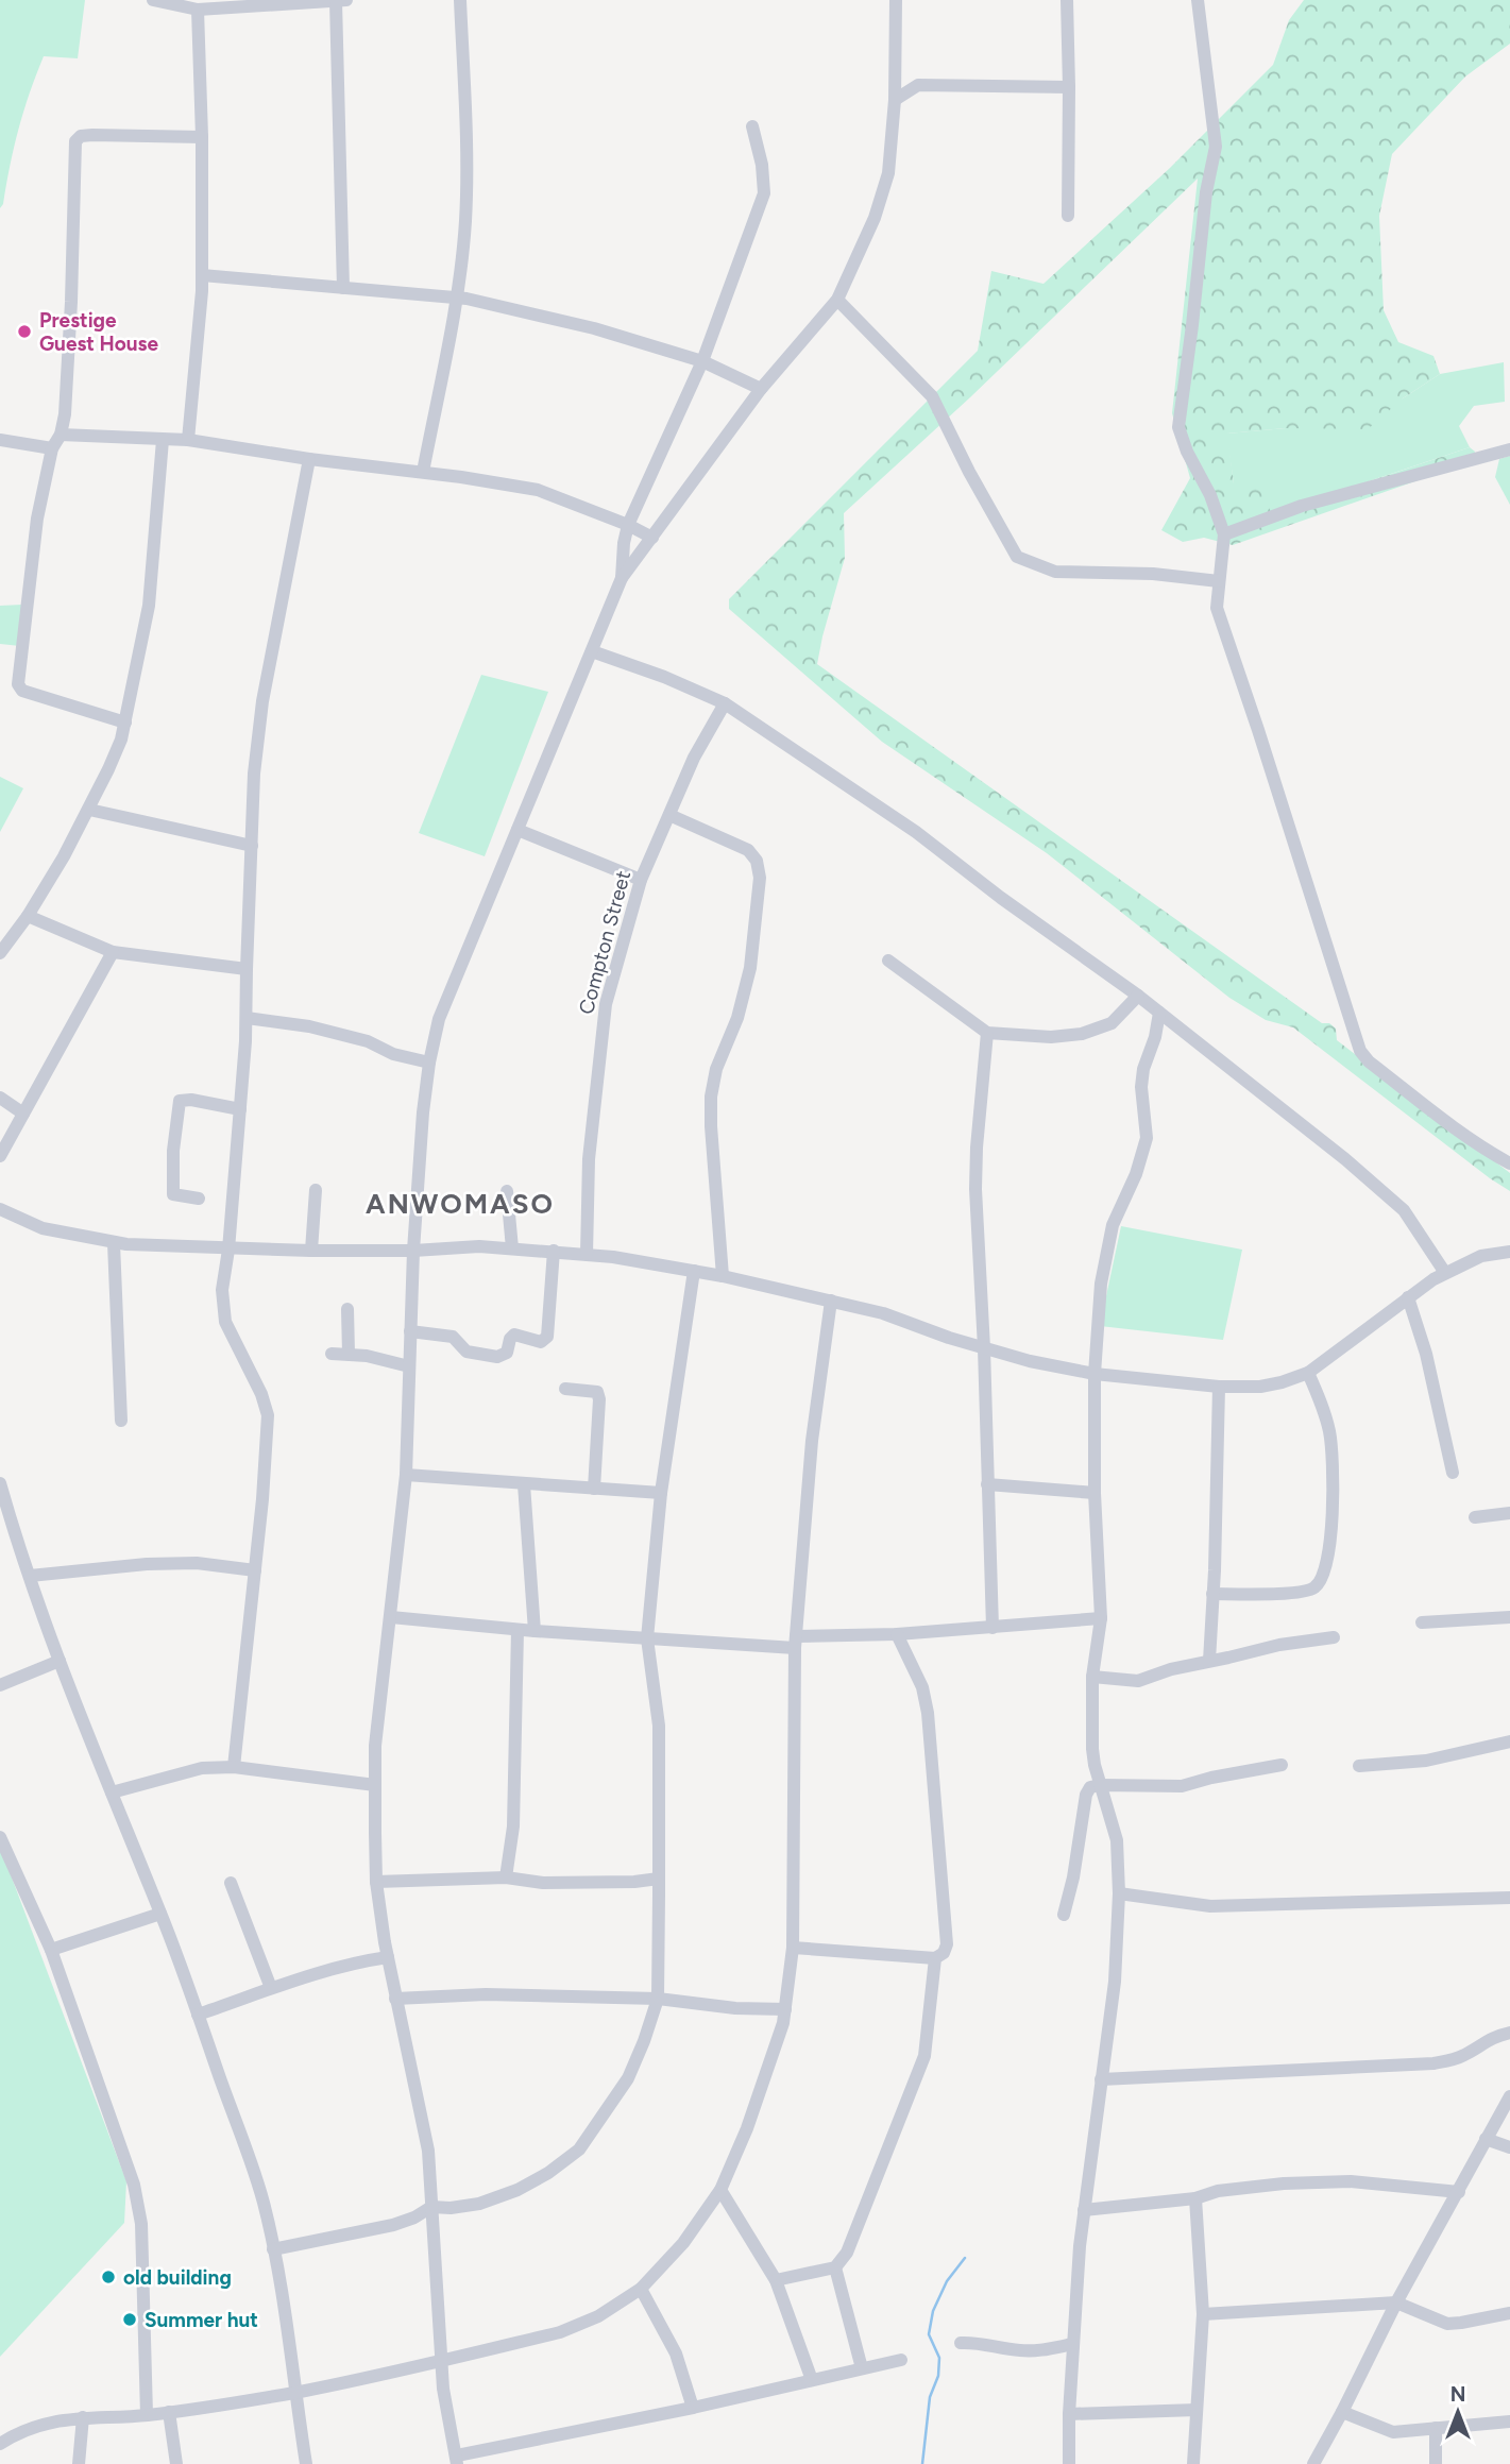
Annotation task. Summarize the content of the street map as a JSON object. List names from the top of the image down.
{
  "streets": {
    "street": ["Compton Street"]
  },
  "districts": ["ANWOMASO"],
  "places": ["Prestige Guest House", "old building", "Summer hut"],
  "north": "top"
}
